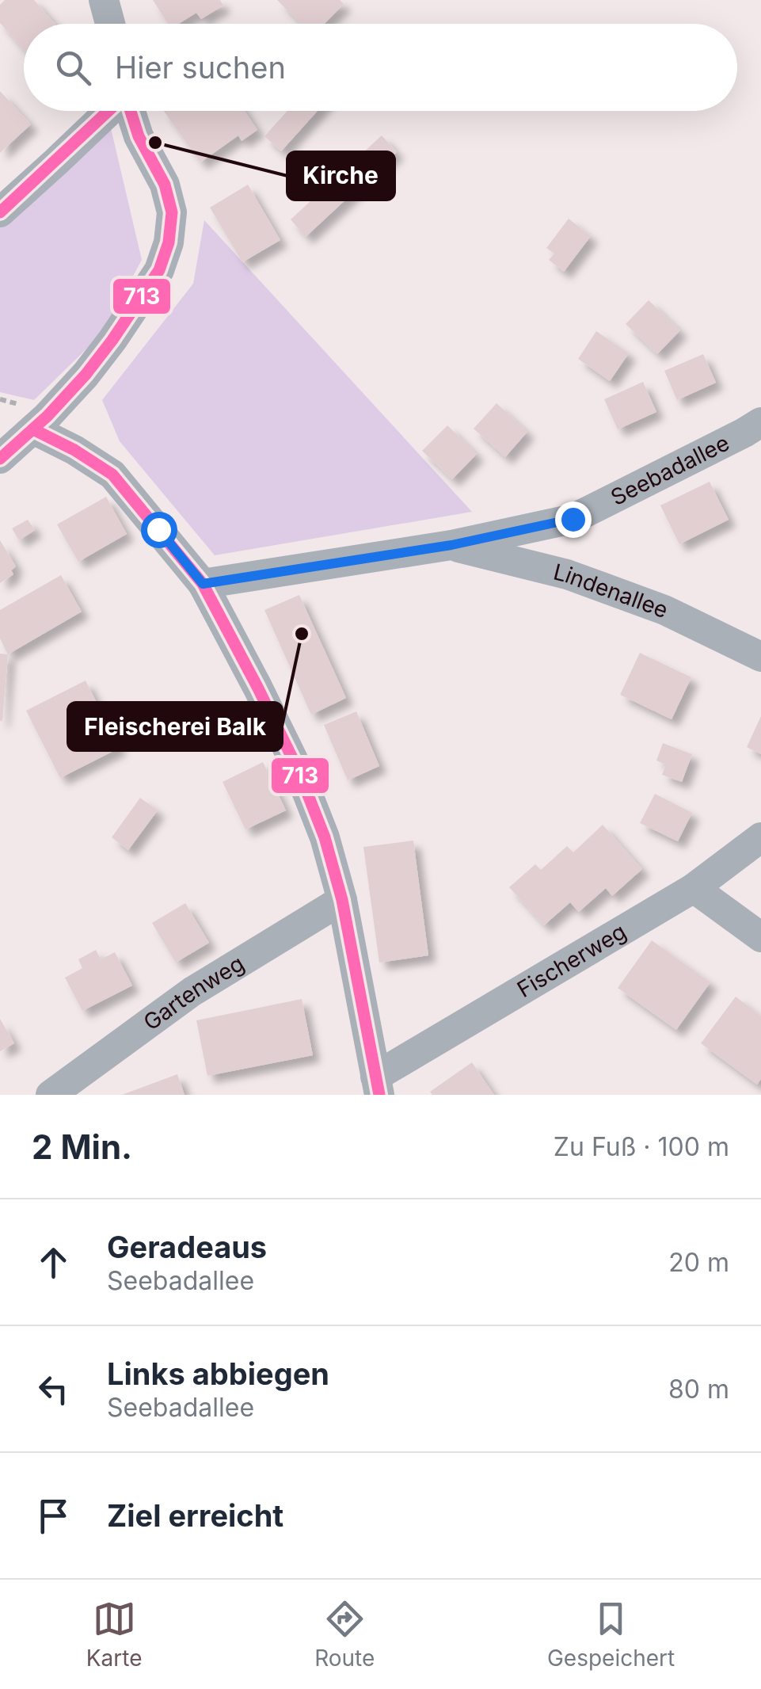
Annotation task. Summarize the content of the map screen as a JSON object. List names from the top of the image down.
{
  "streets": {
    "street": [
      "Seebadallee",
      "Lindenallee",
      "Fischerweg",
      "Gartenweg"
    ]
  },
  "crossings": [
    ["Seebadallee", "Lindenallee"]
  ],
  "places": ["Kirche", "Fleischerei Balk"],
  "lines": ["transit line 713"],
  "page": {
    "search": "Hier suchen",
    "heading": ["2 Min.", "Zu Fuß · 100 m"],
    "list": [
      ["Geradeaus", "Seebadallee", "20 m"],
      ["Links abbiegen", "Seebadallee", "80 m"],
      "Ziel erreicht"
    ],
    "nav": ["Karte", "Route", "Gespeichert"]
  }
}
